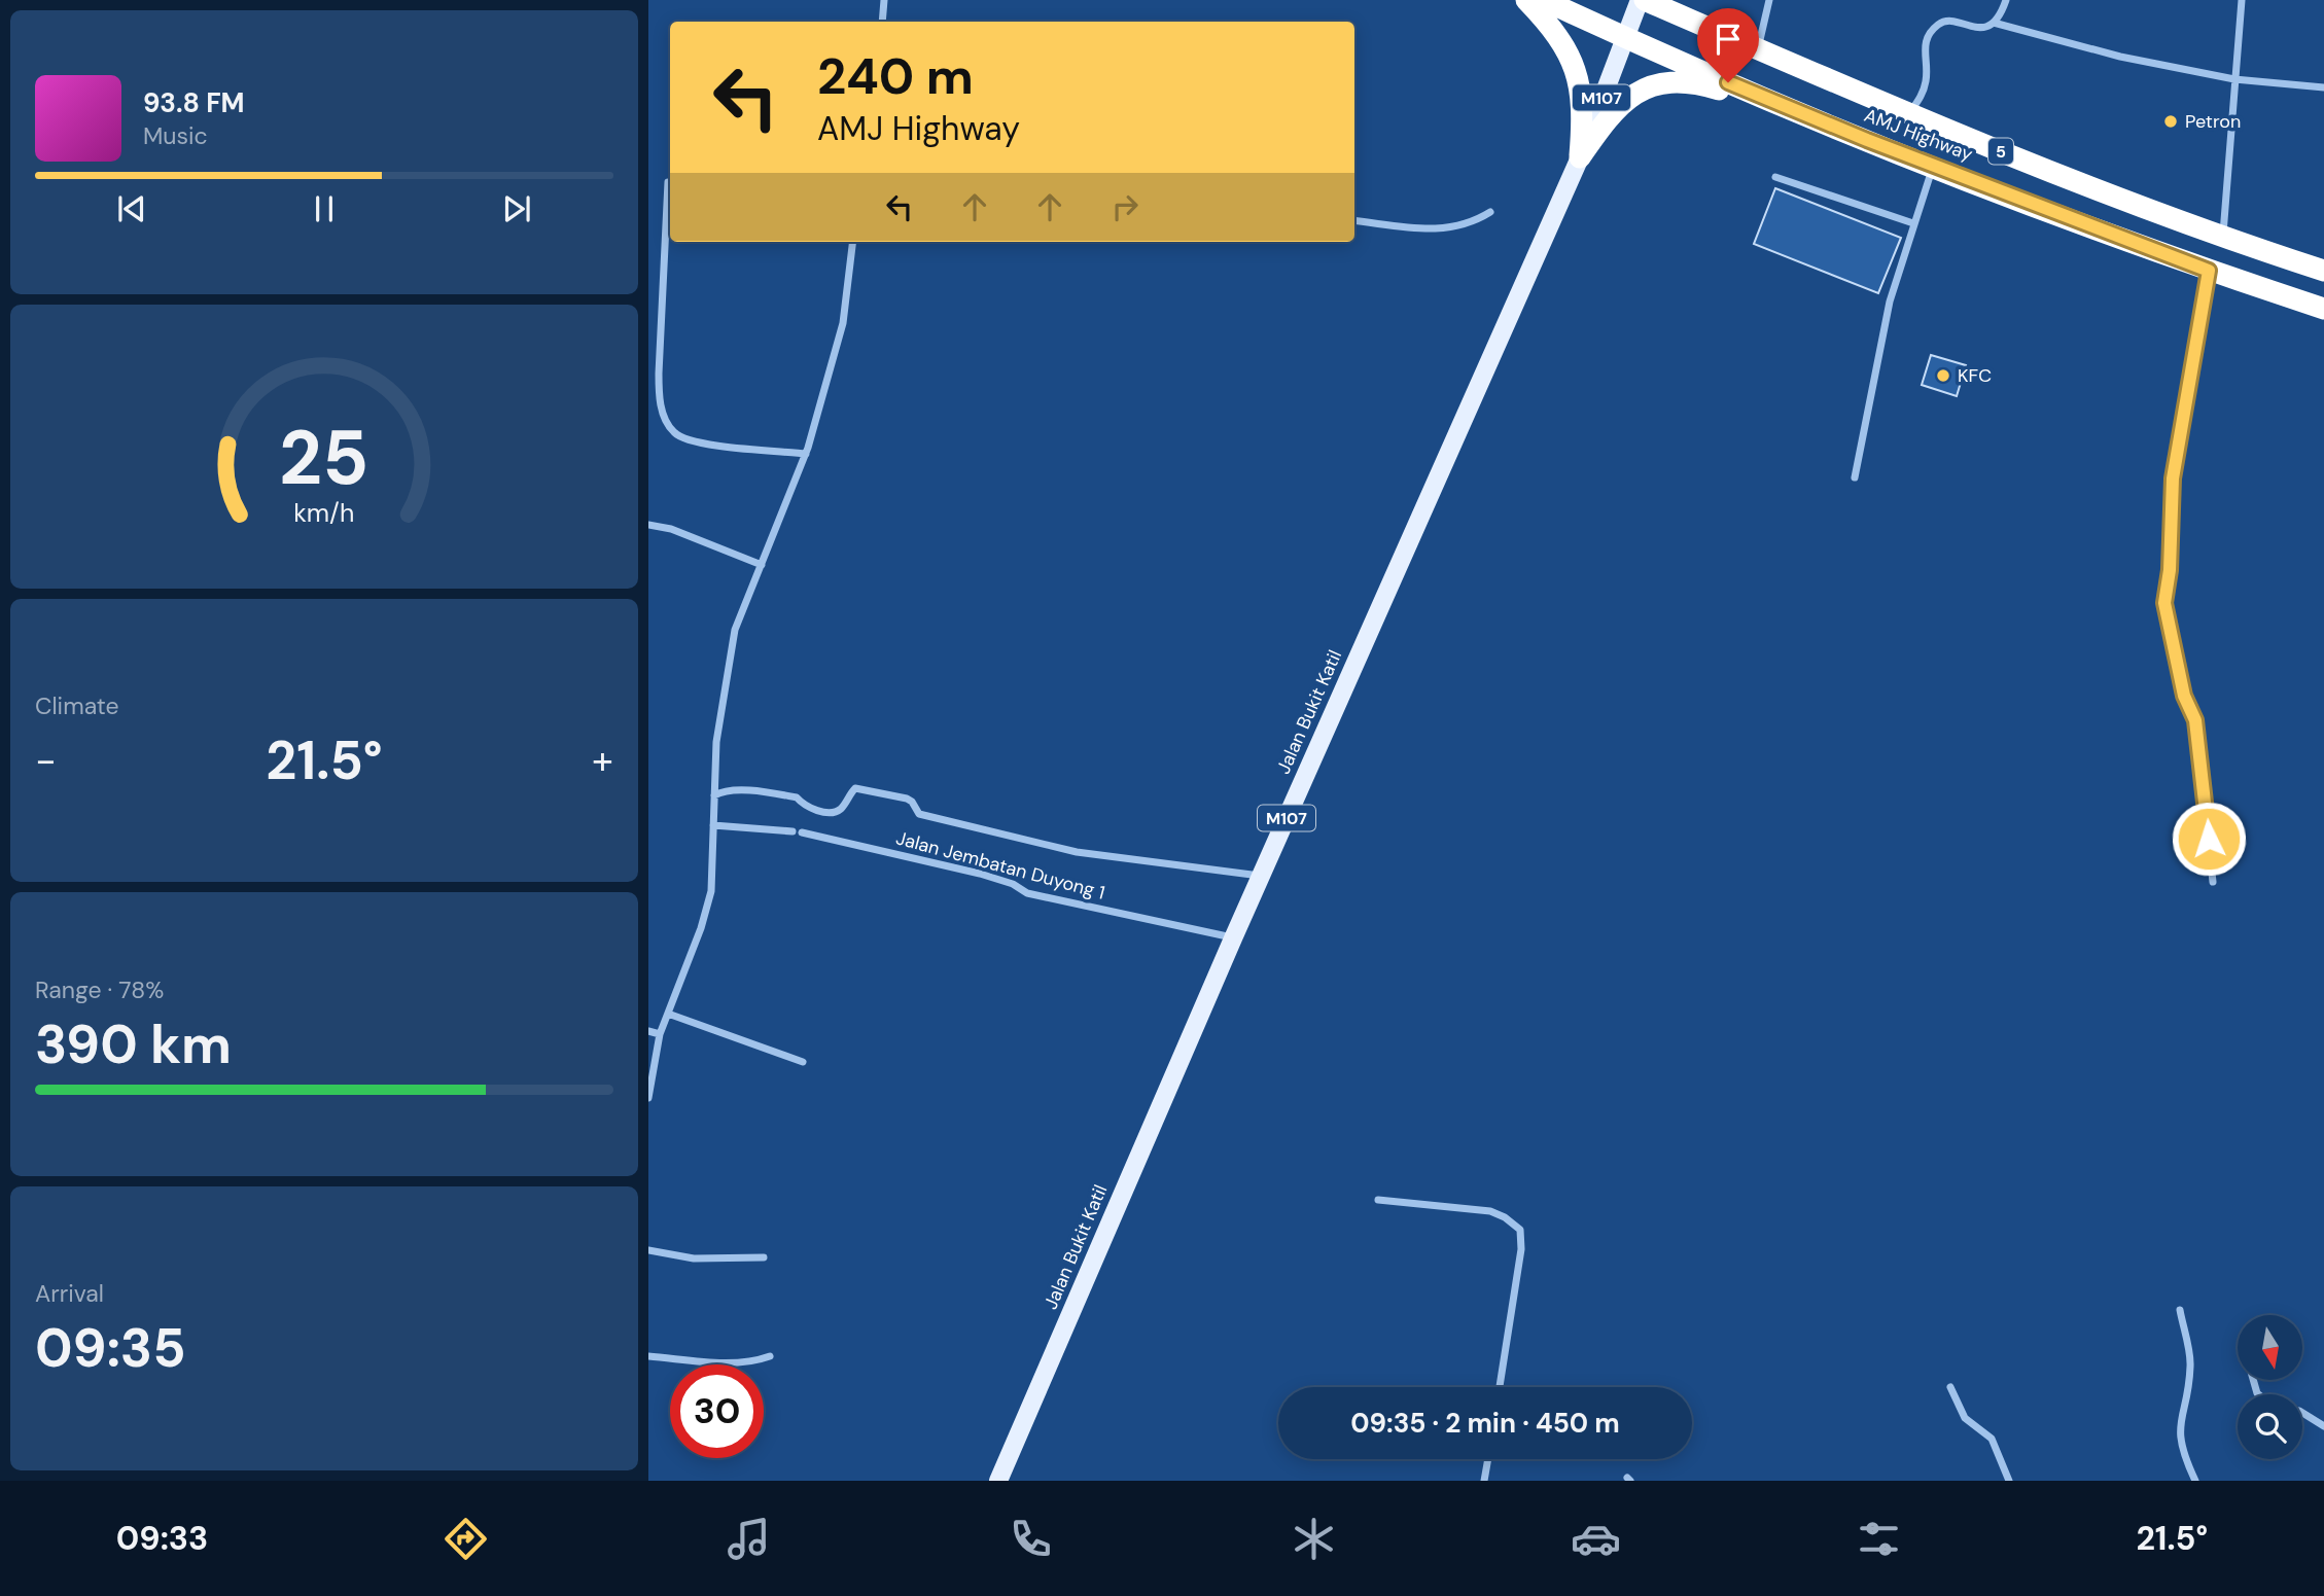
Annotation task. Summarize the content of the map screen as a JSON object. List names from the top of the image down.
{
  "streets": {
    "highway": ["AMJ Highway", "5"],
    "main road": ["M107", "Jalan Bukit Katil"],
    "street": ["Jalan Jembatan Duyong 1"]
  },
  "crossings": [
    ["AMJ Highway", "Jalan Bukit Katil"],
    ["Jalan Bukit Katil", "Jalan Jembatan Duyong 1"]
  ],
  "places": ["Petron", "KFC"],
  "north": "bottom",
  "page": {
    "turn": ["240 m", "AMJ Highway"],
    "song": ["93.8 FM", "Music"],
    "tile": [
      "Climate",
      ["Range · 78%", "390 km"],
      ["Arrival", "09:35"]
    ],
    "heat": ["−", "21.5°", "+"],
    "limit": "30",
    "trip": "09:35 · 2 min · 450 m",
    "tabs": ["09:33", "21.5°"],
    "gauge": ["25", "km/h"]
  }
}
